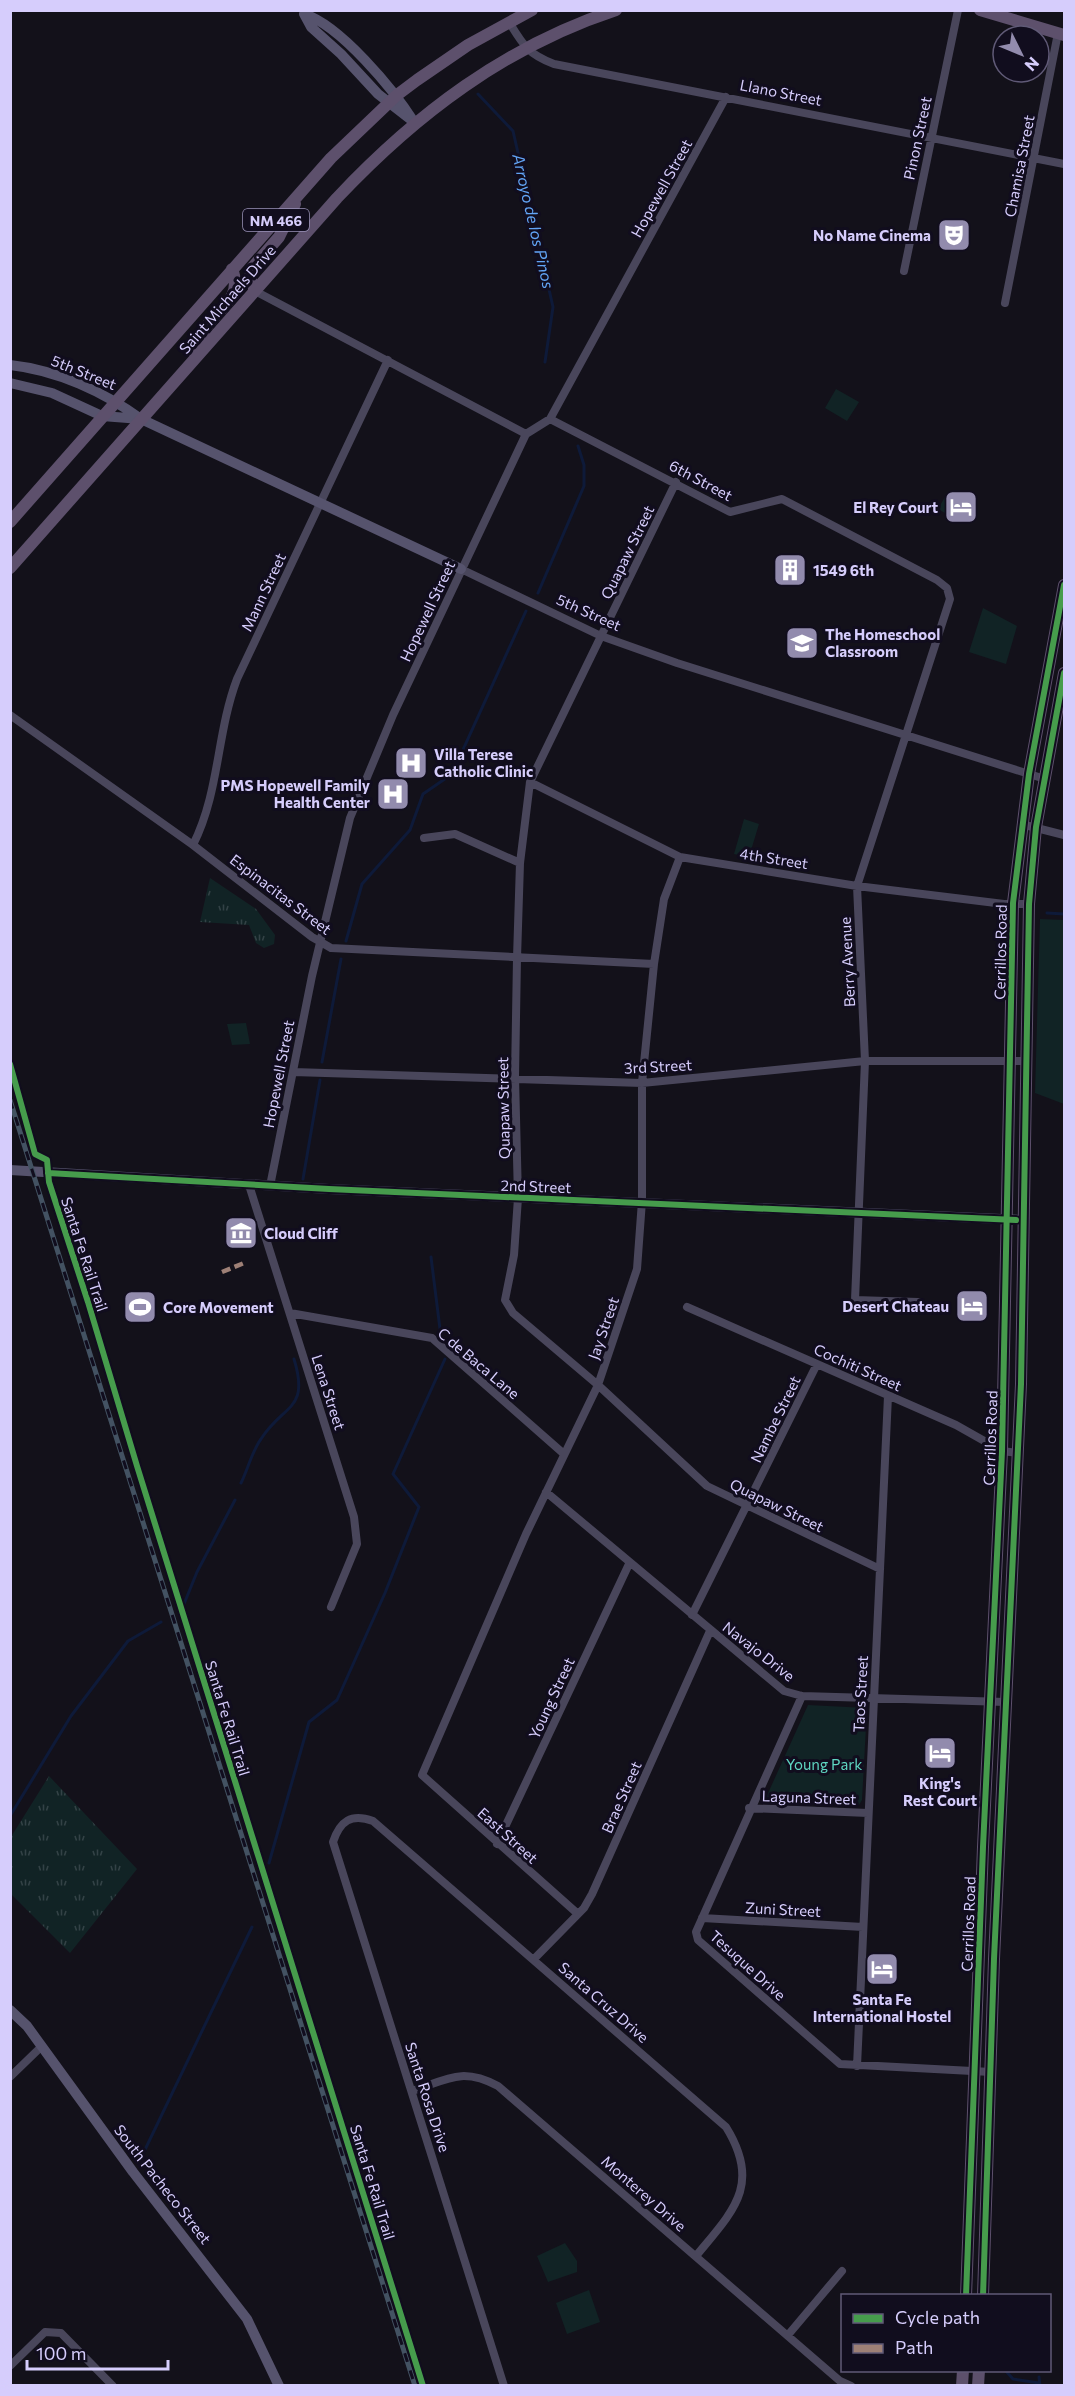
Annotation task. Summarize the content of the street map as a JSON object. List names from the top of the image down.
{
  "streets": {
    "main road": ["NM 466", "Saint Michaels Drive", "Cerrillos Road"],
    "street": [
      "Llano Street",
      "Pinon Street",
      "Chamisa Street",
      "Hopewell Street",
      "5th Street",
      "6th Street",
      "Quapaw Street",
      "Mann Street",
      "4th Street",
      "Espinacitas Street",
      "Berry Avenue",
      "3rd Street",
      "2nd Street",
      "Jay Street",
      "C de Baca Lane",
      "Cochiti Street",
      "Lena Street",
      "Nambe Street",
      "Navajo Drive",
      "Taos Street",
      "Young Street",
      "Brae Street",
      "Laguna Street",
      "East Street",
      "Zuni Street",
      "Tesuque Drive",
      "Santa Cruz Drive",
      "Santa Rosa Drive",
      "South Pacheco Street",
      "Monterey Drive"
    ],
    "cycle path": ["Santa Fe Rail Trail"]
  },
  "crossings": [
    ["Llano Street", "Pinon Street"],
    ["Llano Street", "Chamisa Street"],
    ["Llano Street", "Hopewell Street"],
    ["Llano Street", "Saint Michaels Drive"],
    ["Hopewell Street", "5th Street"],
    ["Hopewell Street", "6th Street"],
    ["Hopewell Street", "Espinacitas Street"],
    ["Hopewell Street", "3rd Street"],
    ["Hopewell Street", "2nd Street"],
    ["Saint Michaels Drive", "5th Street"],
    ["5th Street", "Quapaw Street"],
    ["5th Street", "Mann Street"],
    ["5th Street", "Cerrillos Road"],
    ["5th Street", "Berry Avenue"],
    ["6th Street", "Quapaw Street"],
    ["6th Street", "Berry Avenue"],
    ["Quapaw Street", "4th Street"],
    ["Quapaw Street", "Espinacitas Street"],
    ["Quapaw Street", "3rd Street"],
    ["Quapaw Street", "2nd Street"],
    ["Quapaw Street", "Jay Street"],
    ["Quapaw Street", "Nambe Street"],
    ["Quapaw Street", "Taos Street"],
    ["Mann Street", "Espinacitas Street"],
    ["4th Street", "Cerrillos Road"],
    ["4th Street", "Berry Avenue"],
    ["4th Street", "Jay Street"],
    ["Espinacitas Street", "Jay Street"],
    ["Cerrillos Road", "3rd Street"],
    ["Cerrillos Road", "2nd Street"],
    ["Cerrillos Road", "Cochiti Street"],
    ["Cerrillos Road", "Navajo Drive"],
    ["Cerrillos Road", "Tesuque Drive"],
    ["Berry Avenue", "3rd Street"],
    ["Berry Avenue", "2nd Street"],
    ["3rd Street", "Jay Street"],
    ["2nd Street", "Jay Street"],
    ["2nd Street", "Lena Street"],
    ["Jay Street", "C de Baca Lane"],
    ["Jay Street", "Navajo Drive"],
    ["Jay Street", "East Street"],
    ["C de Baca Lane", "Lena Street"],
    ["Cochiti Street", "Nambe Street"],
    ["Cochiti Street", "Taos Street"],
    ["Nambe Street", "Navajo Drive"],
    ["Navajo Drive", "Taos Street"],
    ["Navajo Drive", "Young Street"],
    ["Navajo Drive", "Brae Street"],
    ["Navajo Drive", "Tesuque Drive"],
    ["Taos Street", "Laguna Street"],
    ["Taos Street", "Zuni Street"],
    ["Taos Street", "Tesuque Drive"],
    ["Young Street", "East Street"],
    ["Brae Street", "East Street"],
    ["Brae Street", "Santa Cruz Drive"],
    ["Laguna Street", "Tesuque Drive"],
    ["Zuni Street", "Tesuque Drive"],
    ["Santa Cruz Drive", "Santa Rosa Drive"],
    ["Santa Cruz Drive", "Monterey Drive"],
    ["Santa Rosa Drive", "Monterey Drive"]
  ],
  "water": ["Arroyo de los Pinos"],
  "parks": ["Young Park"],
  "places": {
    "theatre": ["No Name Cinema"],
    "hotel": [
      "El Rey Court",
      "Desert Chateau",
      "King's Rest Court",
      "Santa Fe International Hostel"
    ],
    "building": ["1549 6th"],
    "school or university": ["The Homeschool Classroom"],
    "hospital": ["Villa Terese Catholic Clinic", "PMS Hopewell Family Health Center"],
    "museum": ["Cloud Cliff"],
    "sports": ["Core Movement"]
  },
  "legend": ["Cycle path", "Path"],
  "scale_bar": "100 m",
  "north": "bottom right"
}
